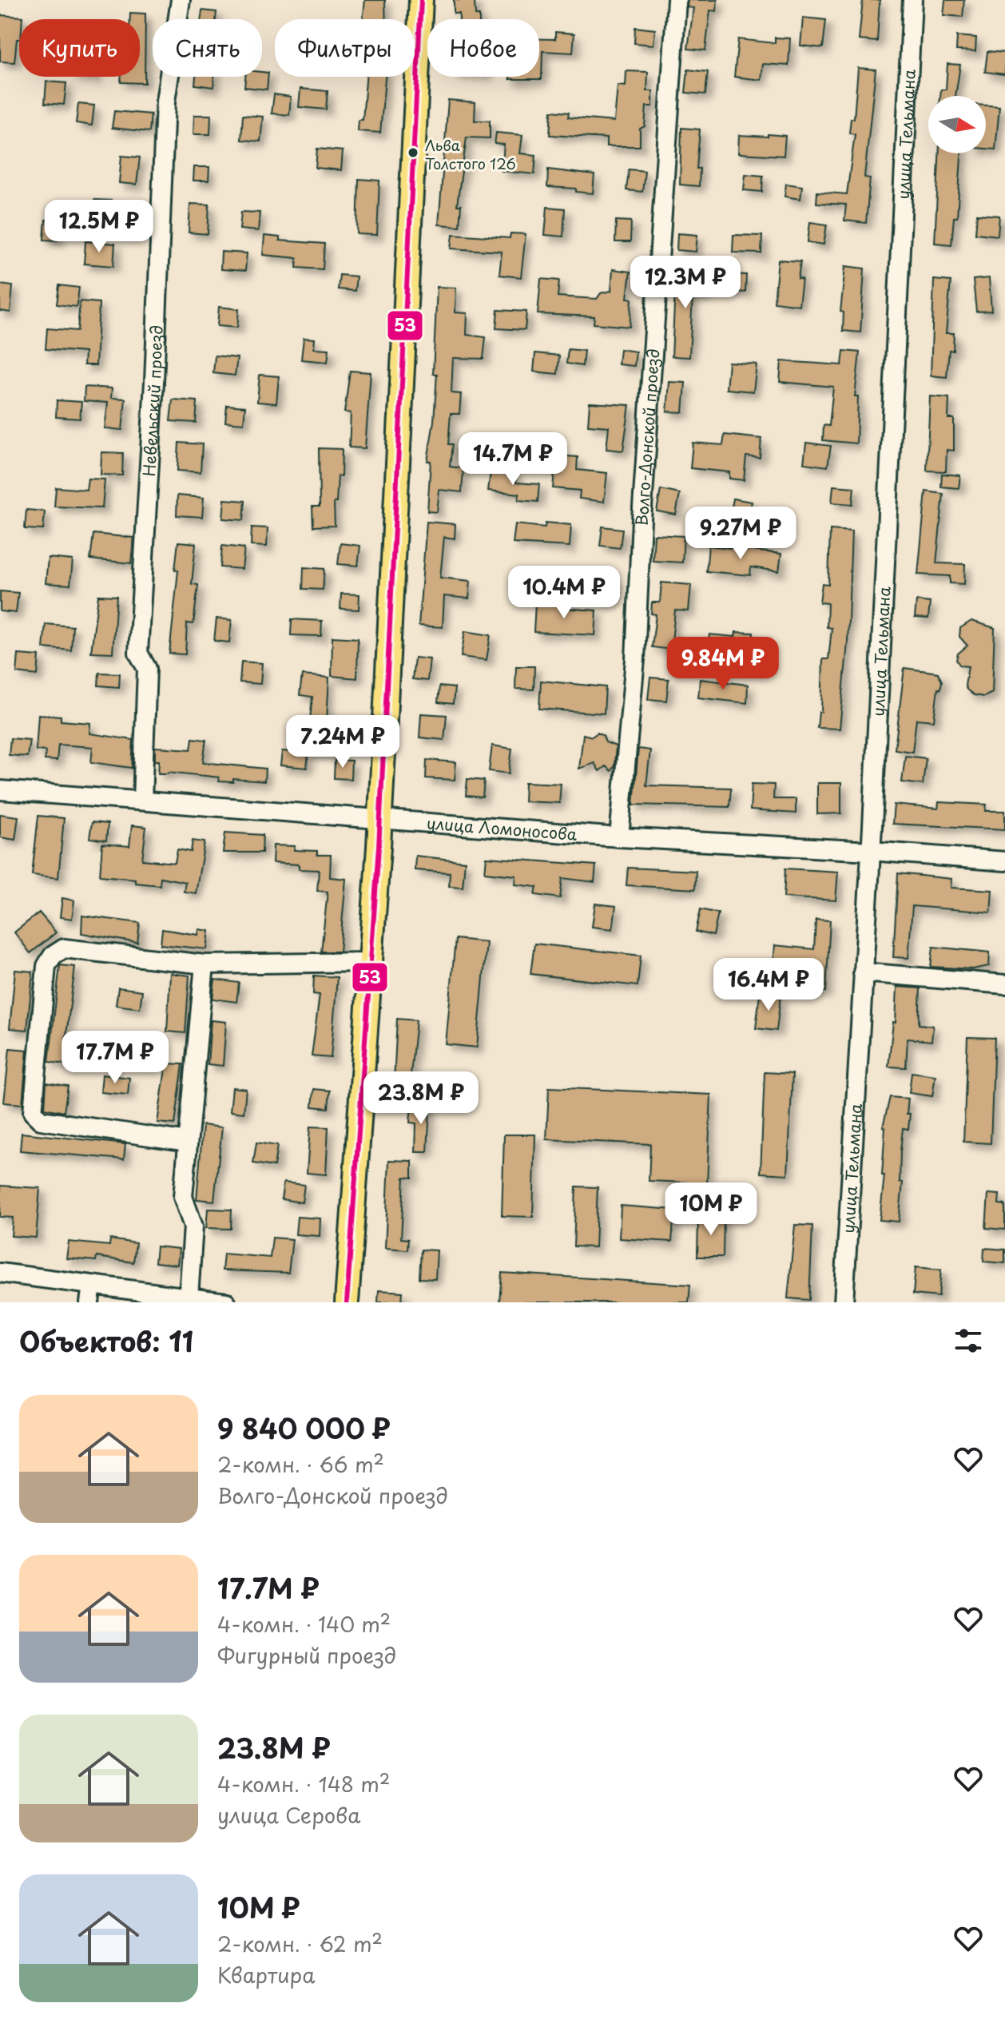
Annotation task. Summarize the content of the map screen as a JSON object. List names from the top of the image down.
{
  "streets": {
    "street": [
      "улица Тельмана",
      "Невельский проезд",
      "Волго-Донской проезд",
      "улица Ломоносова"
    ]
  },
  "crossings": [
    ["улица Тельмана", "улица Ломоносова"],
    ["Невельский проезд", "улица Ломоносова"],
    ["Волго-Донской проезд", "улица Ломоносова"]
  ],
  "places": ["Льва Толстого 126"],
  "lines": ["transit line 53"],
  "north": "right",
  "page": {
    "chip": [
      "Купить",
      "Снять",
      "Фильтры",
      "Новое"
    ],
    "price": [
      "12.5M ₽",
      "12.3M ₽",
      "14.7M ₽",
      "9.27M ₽",
      "10.4M ₽",
      "9.84M ₽",
      "7.24M ₽",
      "16.4M ₽",
      "17.7M ₽",
      "23.8M ₽",
      "10M ₽"
    ],
    "heading": "Объектов: 11",
    "list": [
      {
        "name": "9 840 000 ₽",
        "note": "2-комн. · 66 m² · Волго-Донской проезд"
      },
      {
        "name": "17.7M ₽",
        "note": "4-комн. · 140 m² · Фигурный проезд"
      },
      {
        "name": "23.8M ₽",
        "note": "4-комн. · 148 m² · улица Серова"
      },
      {
        "name": "10M ₽",
        "note": "2-комн. · 62 m² · Квартира"
      }
    ]
  }
}
